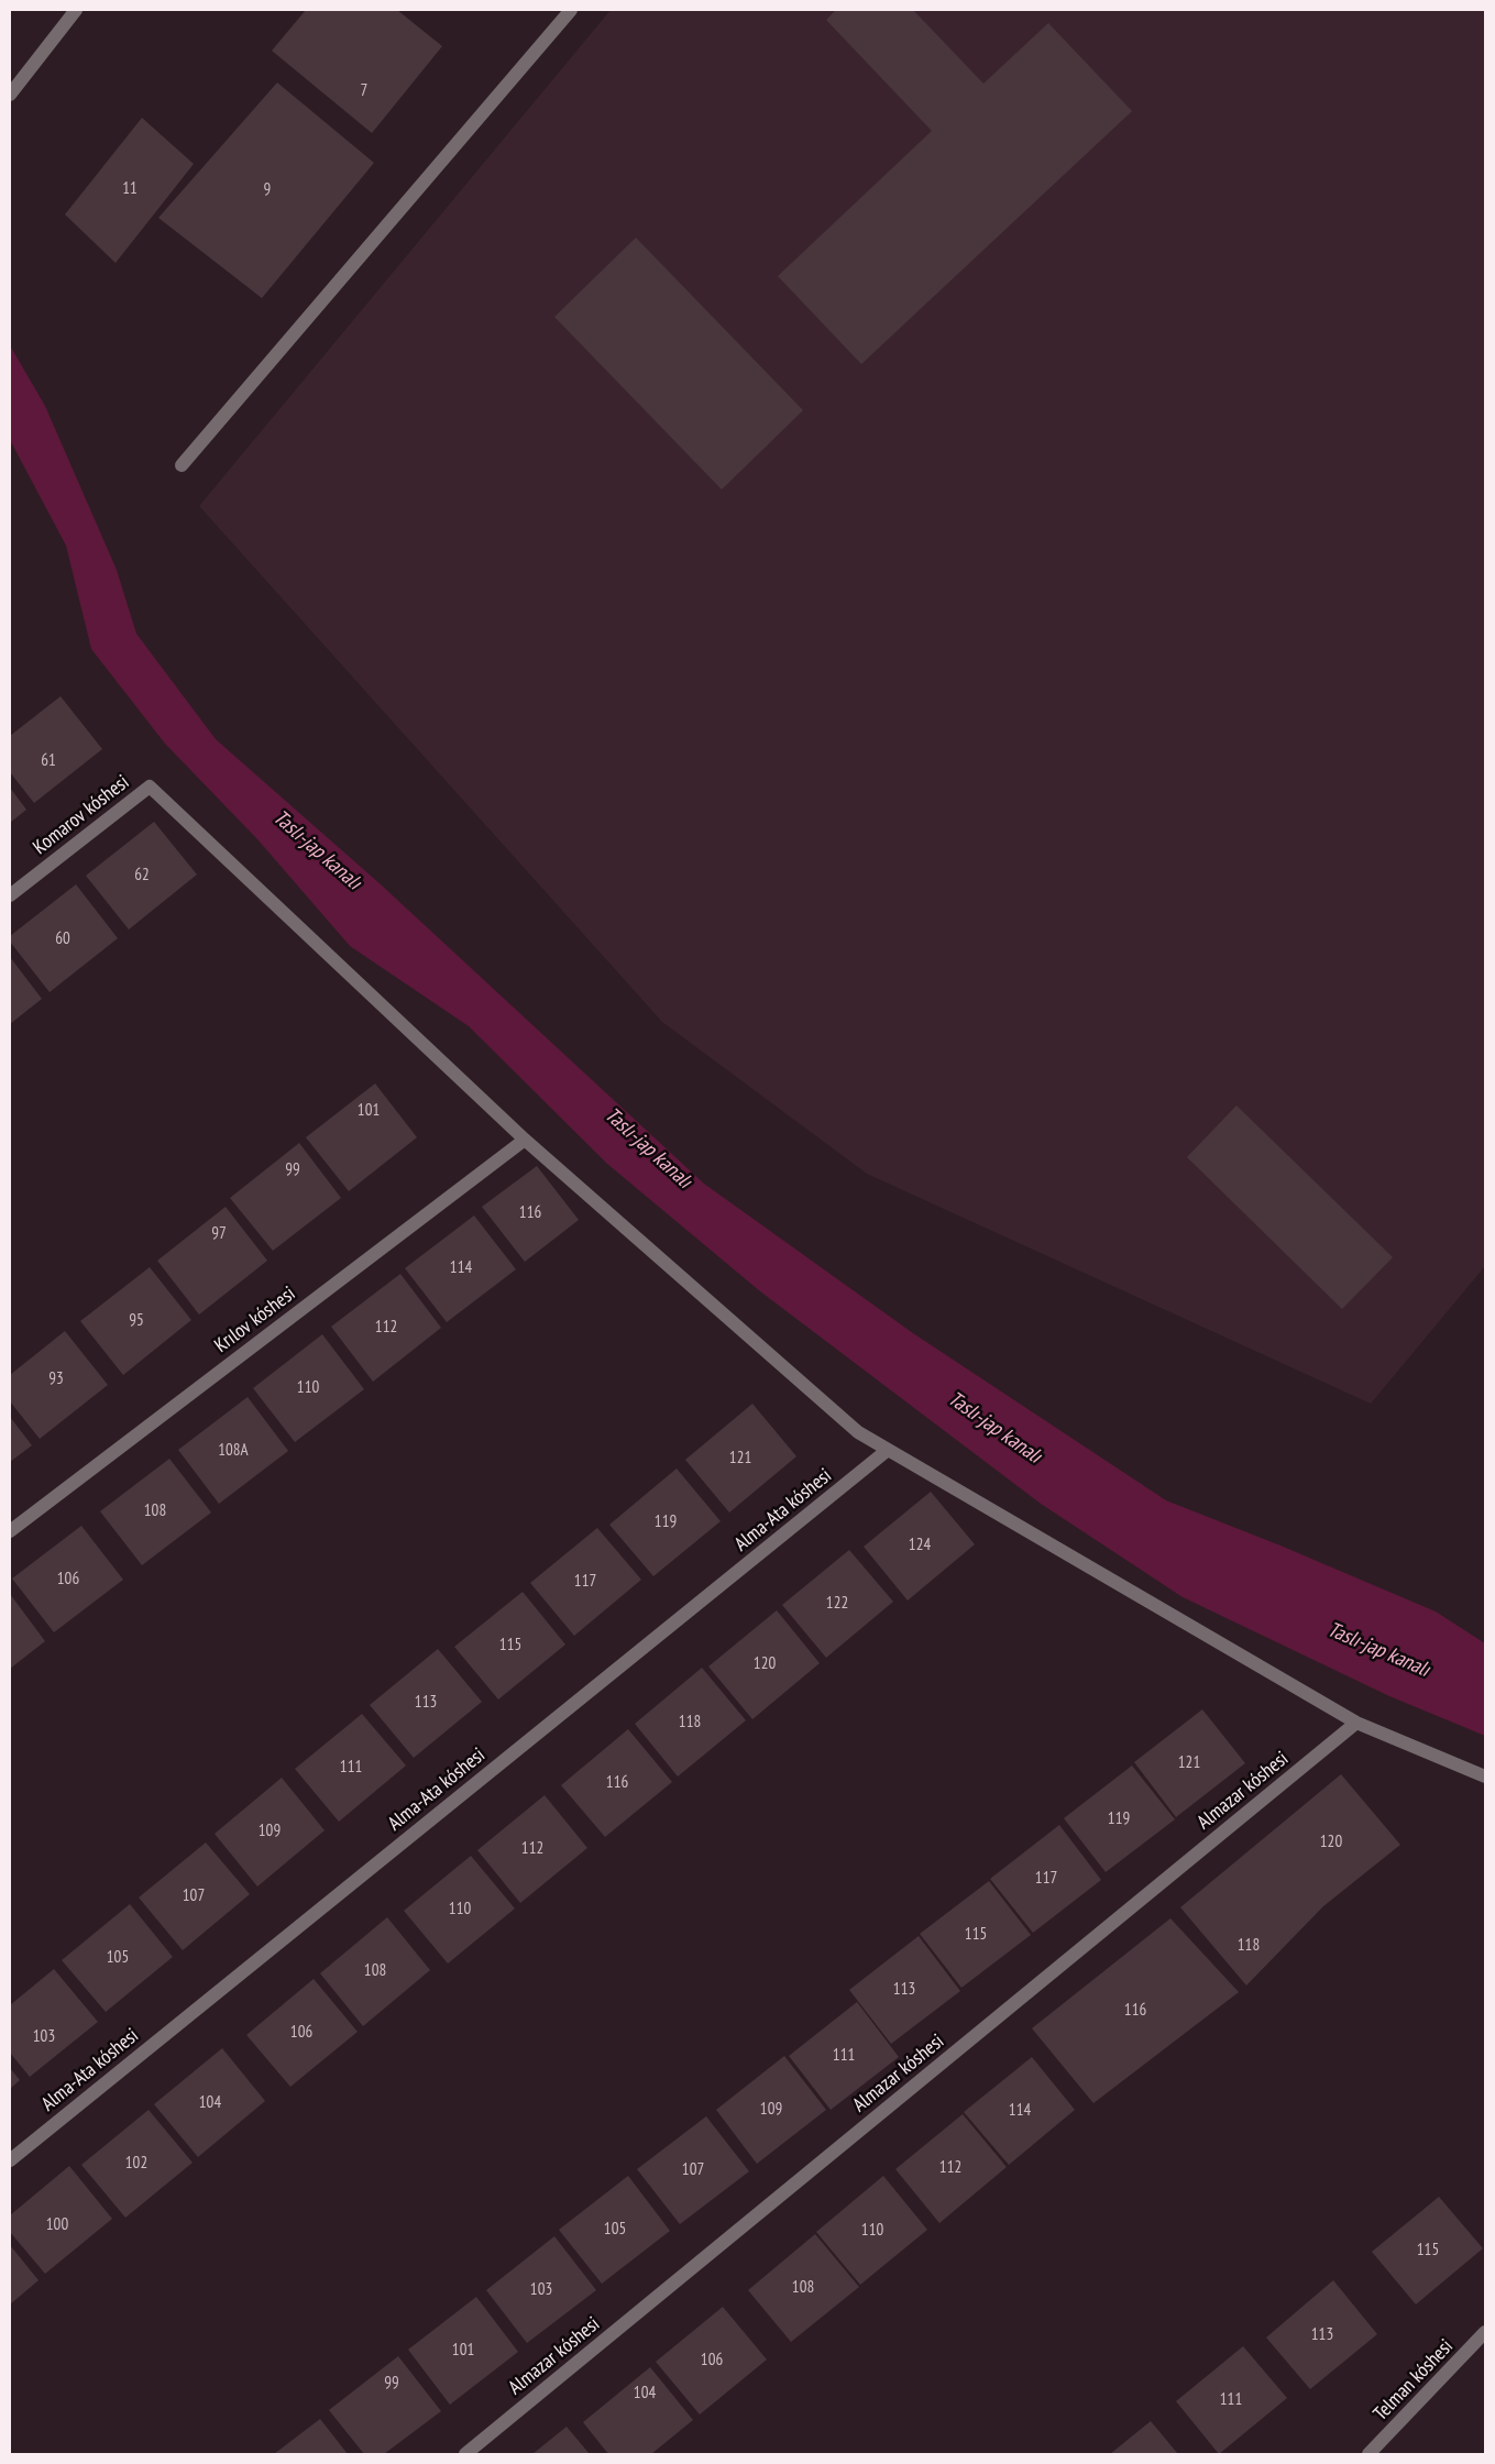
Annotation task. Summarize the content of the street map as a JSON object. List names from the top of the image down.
{
  "streets": {
    "street": [
      "Komarov kóshesi",
      "Krılov kóshesi",
      "Alma-Ata kóshesi",
      "Almazar kóshesi",
      "Telman kóshesi"
    ]
  },
  "crossings": [
    ["Komarov kóshesi", "Krılov kóshesi"]
  ],
  "water": ["Taslı-jap kanalı"],
  "house_numbers": [
    "7",
    "11",
    "9",
    "61",
    "62",
    "60",
    "101",
    "99",
    "116",
    "97",
    "114",
    "95",
    "112",
    "93",
    "110",
    "108A",
    "121",
    "108",
    "119",
    "124",
    "106",
    "117",
    "122",
    "115",
    "120",
    "113",
    "118",
    "121",
    "111",
    "116",
    "119",
    "109",
    "120",
    "112",
    "117",
    "107",
    "110",
    "115",
    "118",
    "105",
    "108",
    "113",
    "116",
    "106",
    "103",
    "111",
    "104",
    "109",
    "114",
    "102",
    "112",
    "107",
    "100",
    "105",
    "110",
    "115",
    "108",
    "103",
    "113",
    "101",
    "106",
    "99",
    "104",
    "111"
  ]
}
